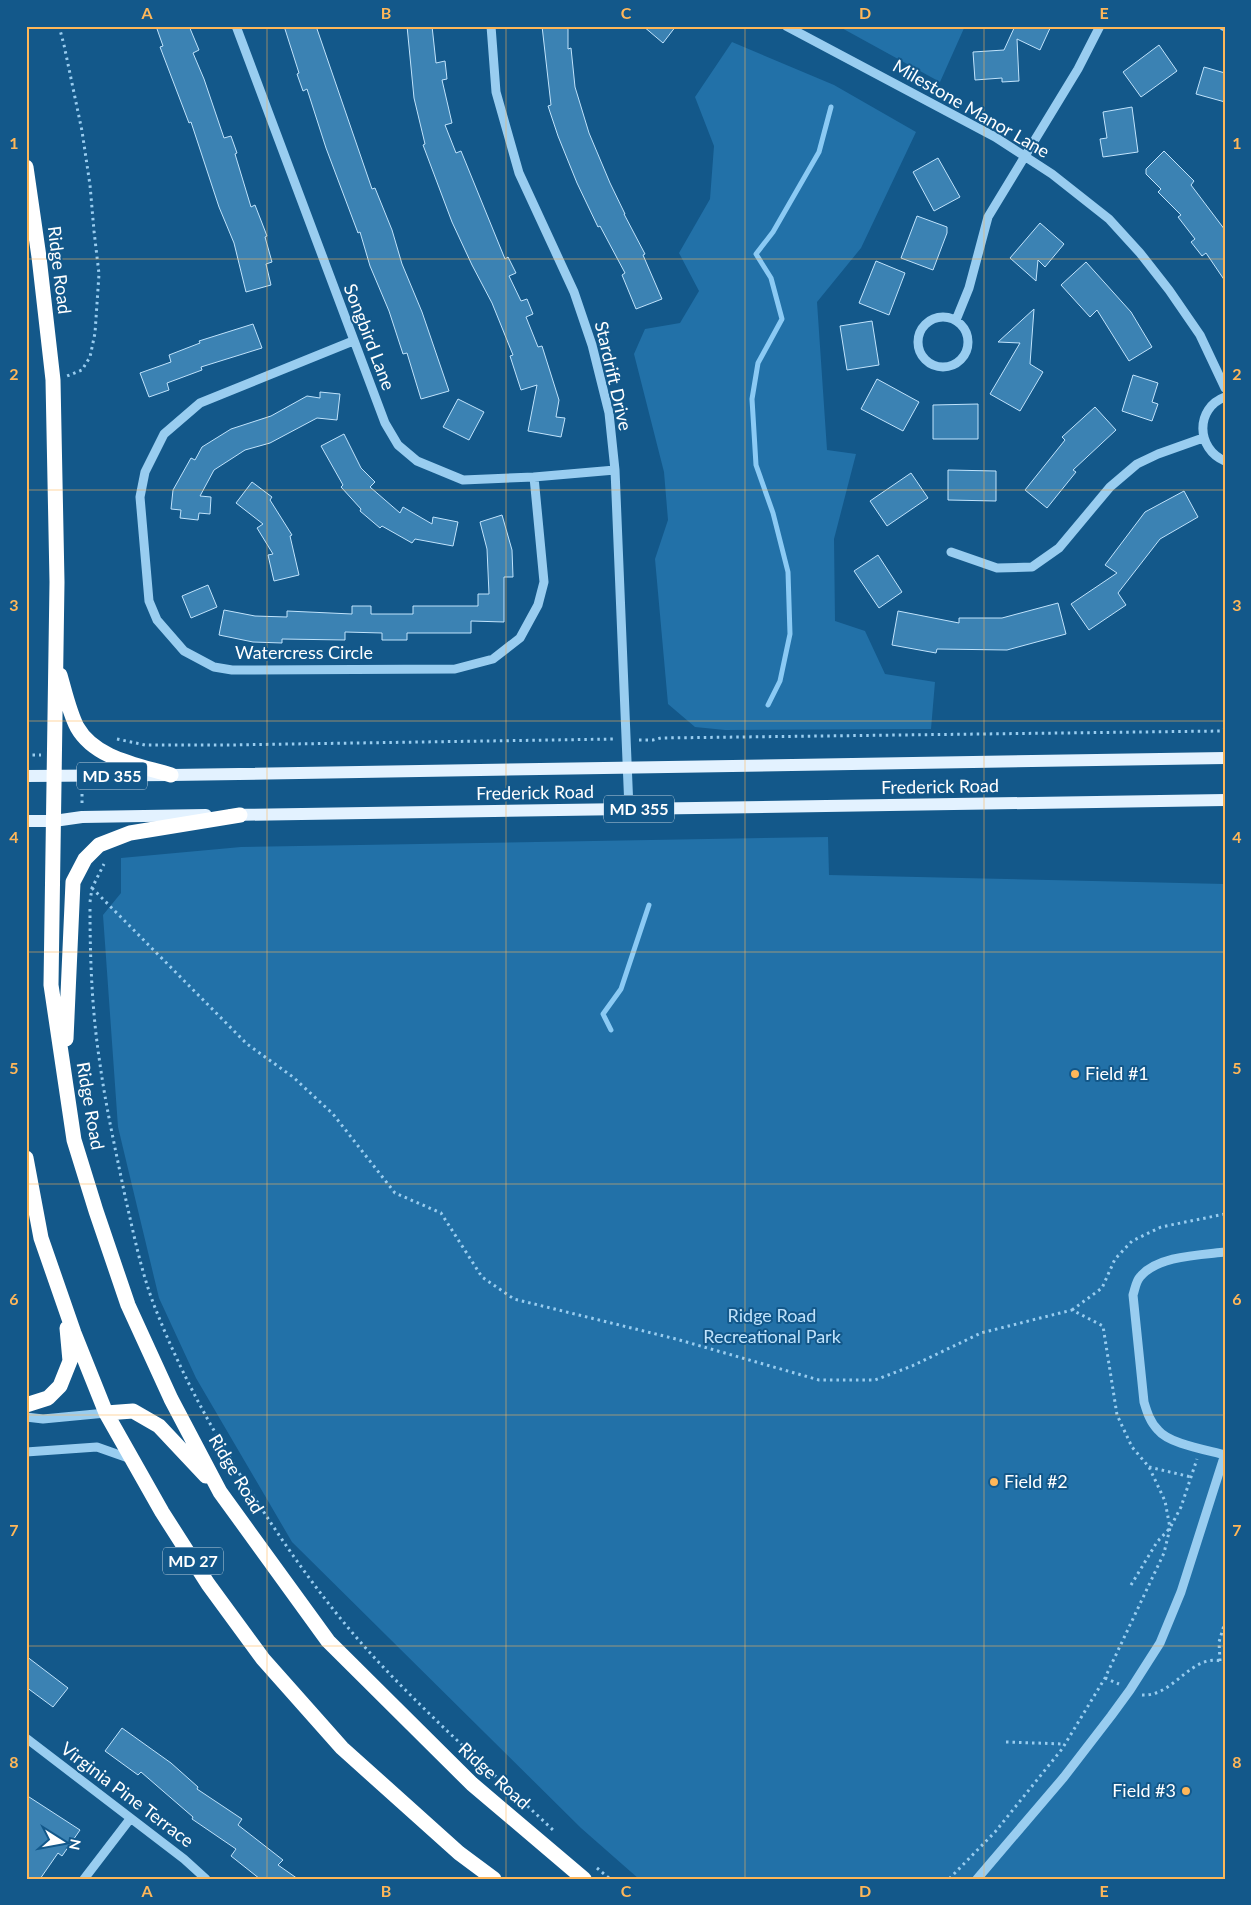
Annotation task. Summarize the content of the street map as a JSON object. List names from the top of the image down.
{
  "streets": {
    "highway": ["Ridge Road", "MD 27"],
    "main road": ["MD 355", "Frederick Road"],
    "street": [
      "Milestone Manor Lane",
      "Songbird Lane",
      "Stardrift Drive",
      "Watercress Circle",
      "Virginia Pine Terrace"
    ]
  },
  "crossings": [
    ["Ridge Road", "Frederick Road"],
    ["Songbird Lane", "Stardrift Drive"],
    ["Songbird Lane", "Watercress Circle"],
    ["Stardrift Drive", "Frederick Road"]
  ],
  "parks": ["Ridge Road Recreational Park"],
  "places": ["Field #1", "Field #2", "Field #3"],
  "north": "right",
  "grid": {
    "columns": [
      "A",
      "B",
      "C",
      "D",
      "E"
    ],
    "rows": [
      "1",
      "2",
      "3",
      "4",
      "5",
      "6",
      "7",
      "8"
    ]
  }
}
